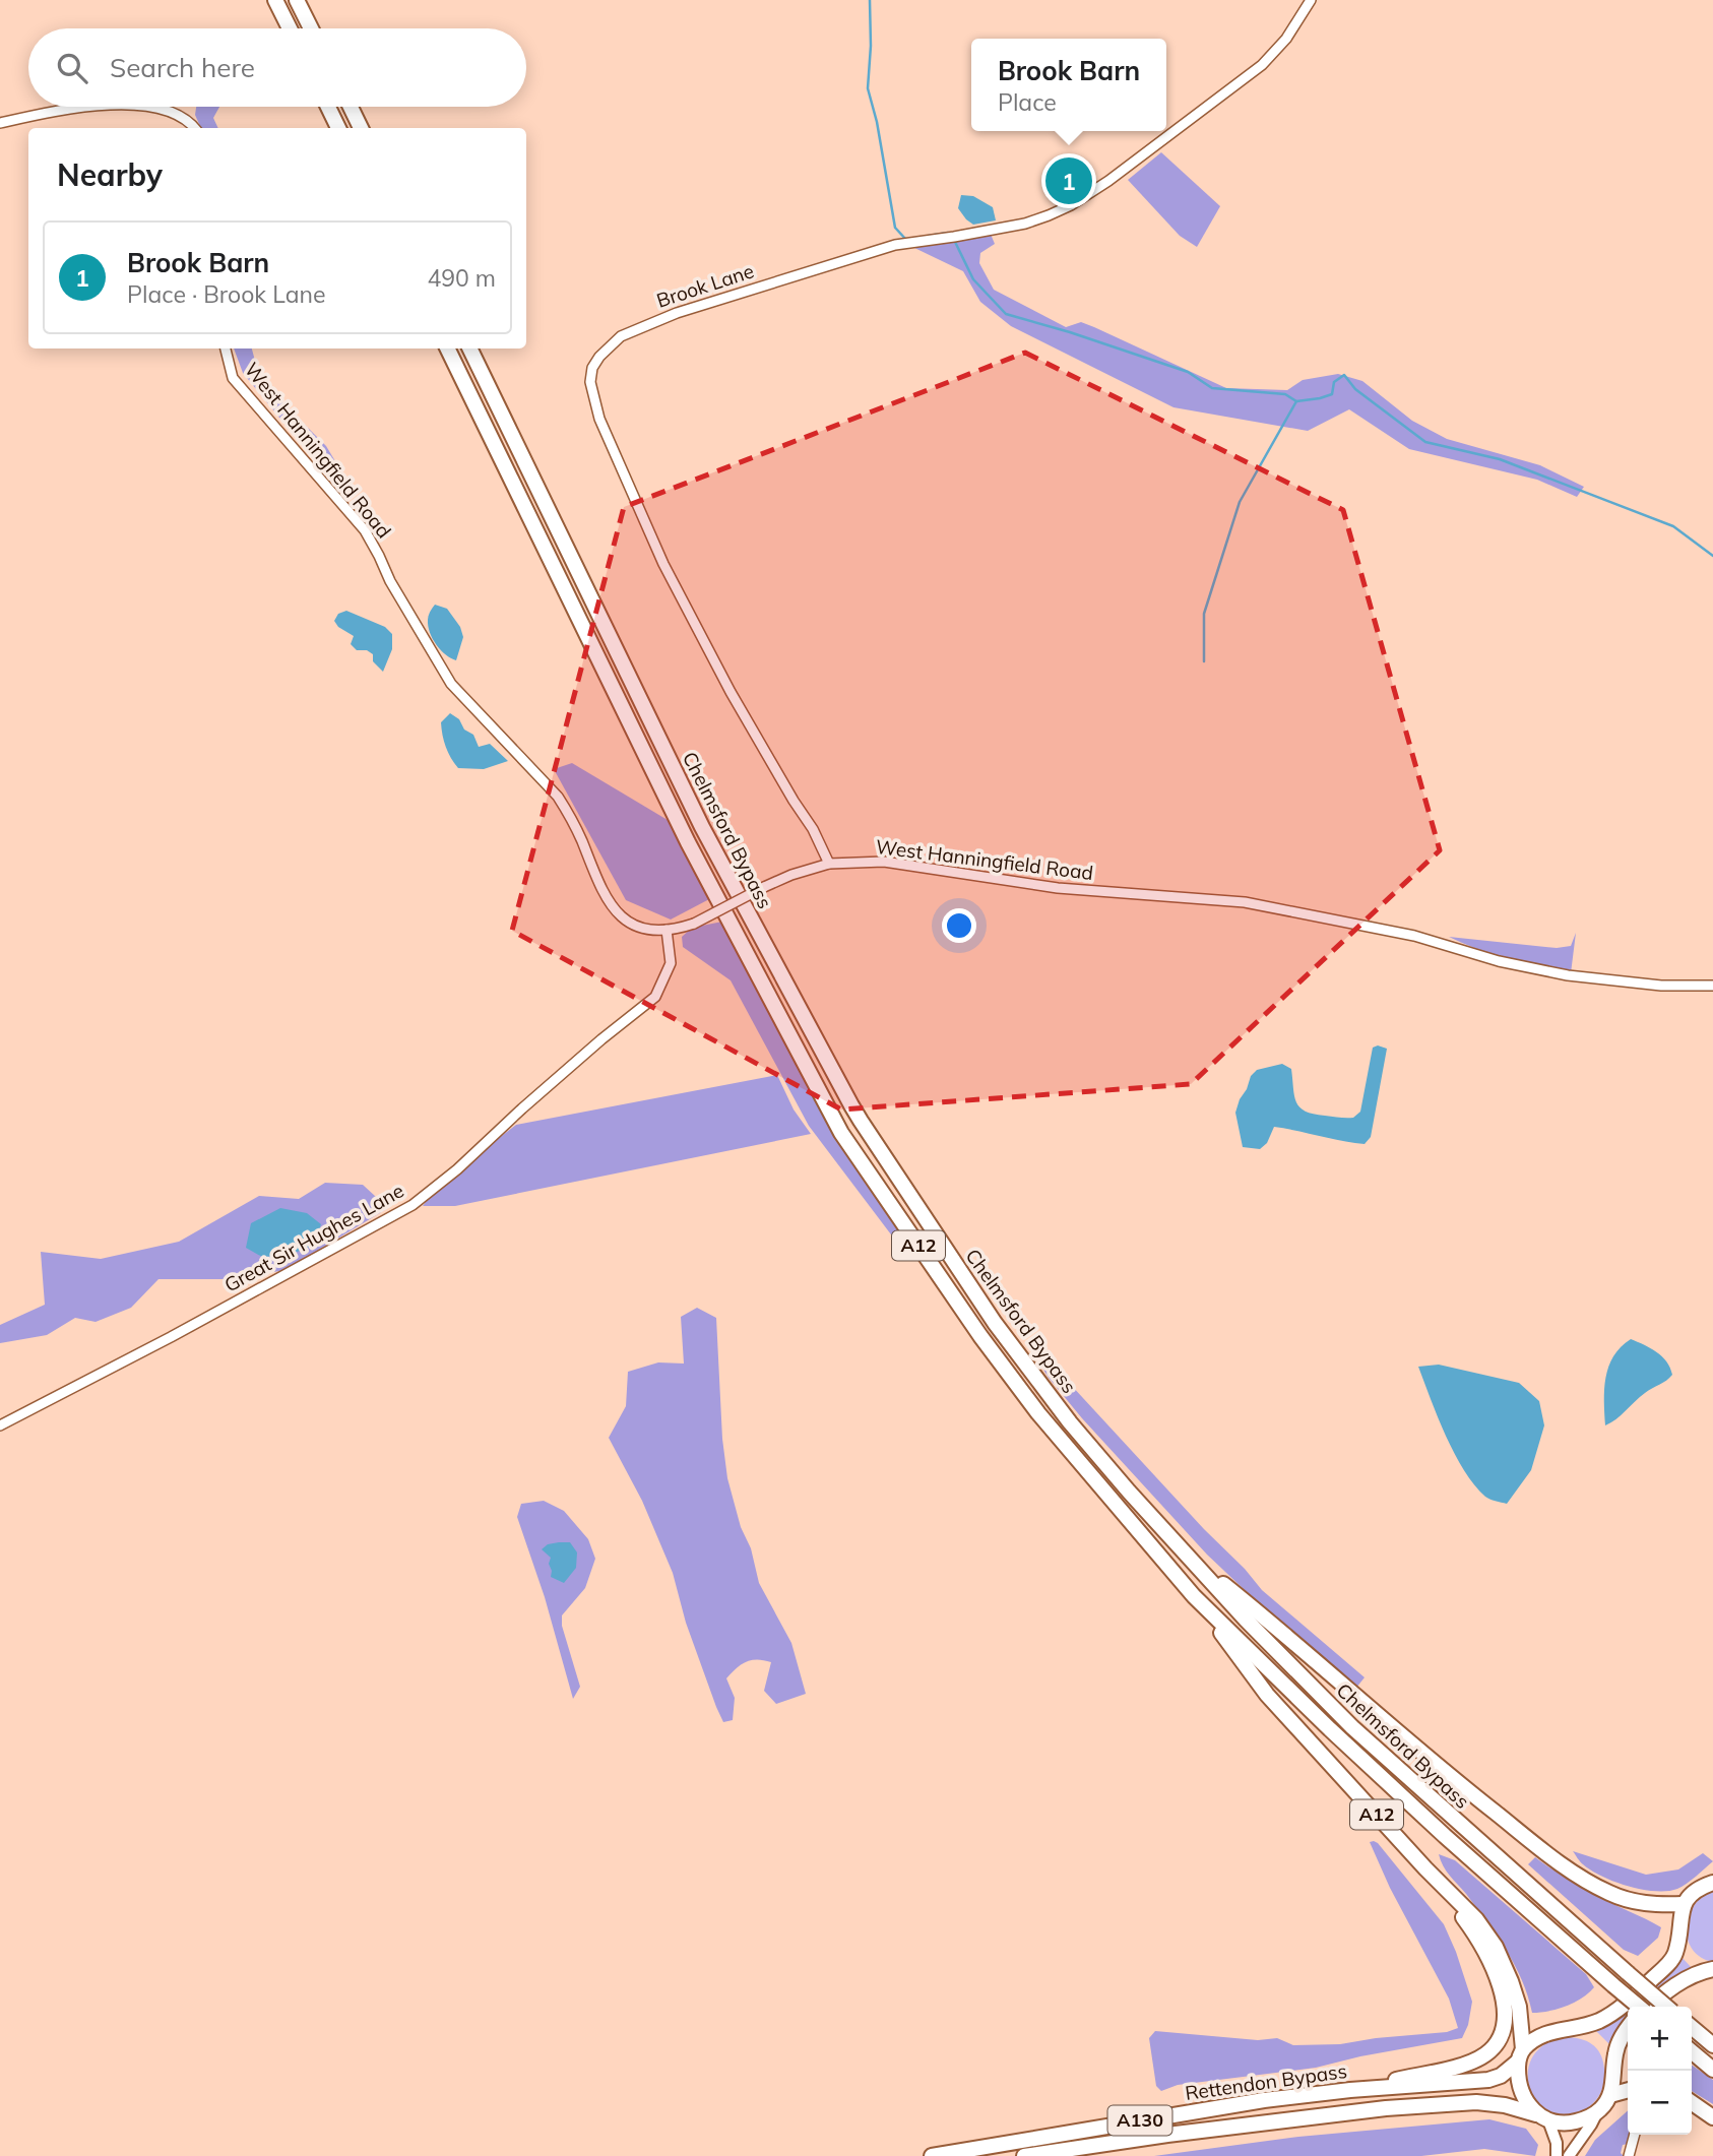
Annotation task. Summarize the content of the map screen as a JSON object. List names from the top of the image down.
{
  "streets": {
    "highway": [
      "Chelmsford Bypass",
      "A12",
      "Rettendon Bypass",
      "A130"
    ],
    "street": ["Brook Lane", "West Hanningfield Road", "Great Sir Hughes Lane"]
  },
  "crossings": [
    ["Brook Lane", "West Hanningfield Road"],
    ["West Hanningfield Road", "Great Sir Hughes Lane"],
    ["Chelmsford Bypass", "A12"],
    ["A12", "Rettendon Bypass"]
  ],
  "page": {
    "search": "Search here",
    "popup": ["Brook Barn", "Place"],
    "heading": "Nearby",
    "pins": "1",
    "list": [
      {
        "mark": "1",
        "name": "Brook Barn",
        "note": "Place · Brook Lane",
        "value": "490 m"
      }
    ],
    "map_buttons": ["+", "−"]
  }
}
